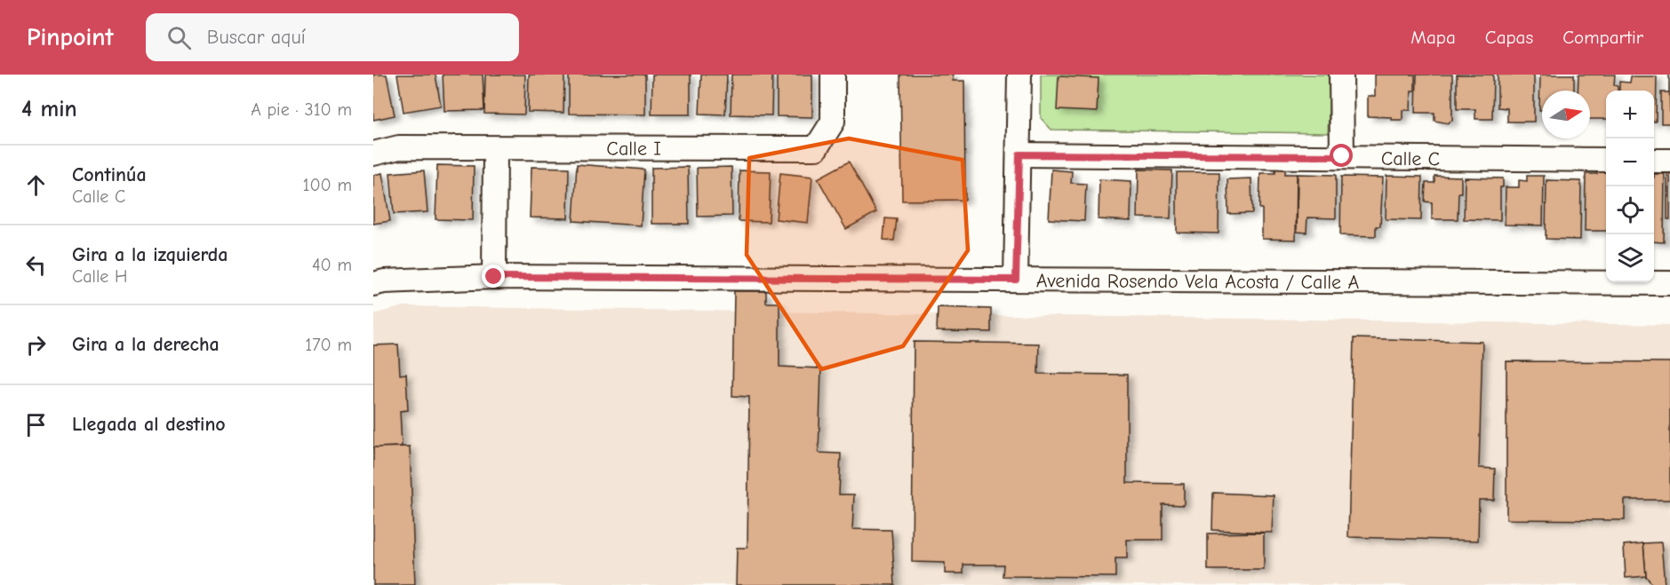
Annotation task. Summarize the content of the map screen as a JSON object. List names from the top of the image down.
{
  "streets": {
    "street": ["Calle I", "Calle C", "Avenida Rosendo Vela Acosta / Calle A"]
  },
  "north": "right",
  "page": {
    "header": "Pinpoint",
    "search": "Buscar aquí",
    "nav": ["Mapa", "Capas", "Compartir"],
    "heading": ["4 min", "A pie · 310 m"],
    "map_buttons": ["+", "−"],
    "list": [
      ["Continúa", "Calle C", "100 m"],
      ["Gira a la izquierda", "Calle H", "40 m"],
      ["Gira a la derecha", "170 m"],
      "Llegada al destino"
    ]
  }
}
